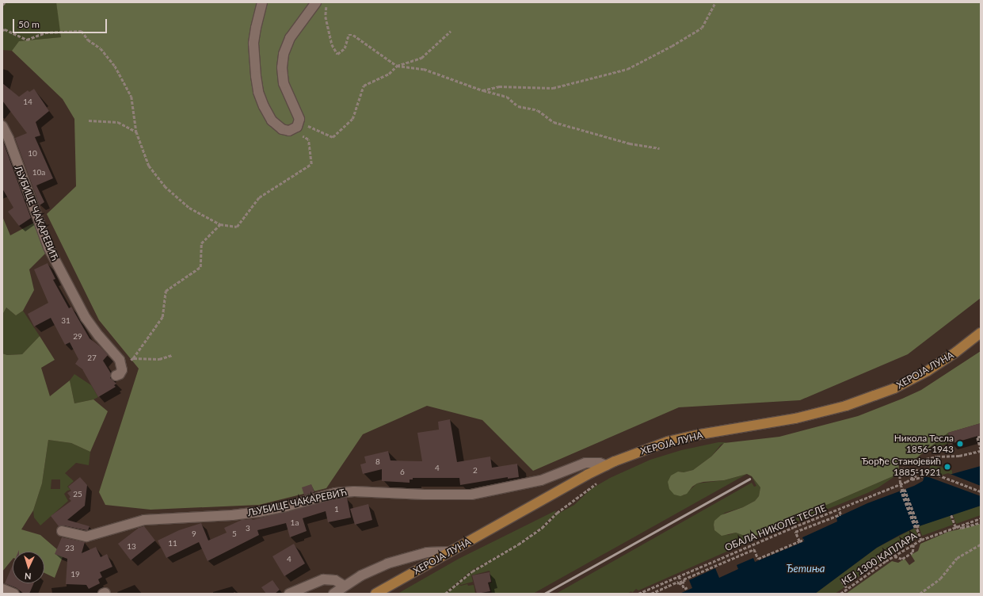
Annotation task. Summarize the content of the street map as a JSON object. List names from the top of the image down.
{
  "streets": {
    "main road": ["ХЕРОЈА ЛУНА"],
    "street": ["ЉУБИЦЕ ЧАКАРЕВИЋ"],
    "path": ["ОБАЛА НИКОЛЕ ТЕСЛЕ", "КЕЈ 1300 КАПЛАРА"]
  },
  "crossings": [
    ["ЉУБИЦЕ ЧАКАРЕВИЋ", "ХЕРОЈА ЛУНА"]
  ],
  "water": ["Ђетиња"],
  "places": ["Никола Тесла 1856-1943", "Ђорђе Станојевић 1885-1921"],
  "house_numbers": [
    "14",
    "10",
    "10a",
    "31",
    "29",
    "27",
    "8",
    "4",
    "2",
    "6",
    "25",
    "1",
    "1a",
    "3",
    "9",
    "5",
    "11",
    "13",
    "23",
    "4",
    "19"
  ],
  "scale_bar": "50 m",
  "north": "bottom"
}
